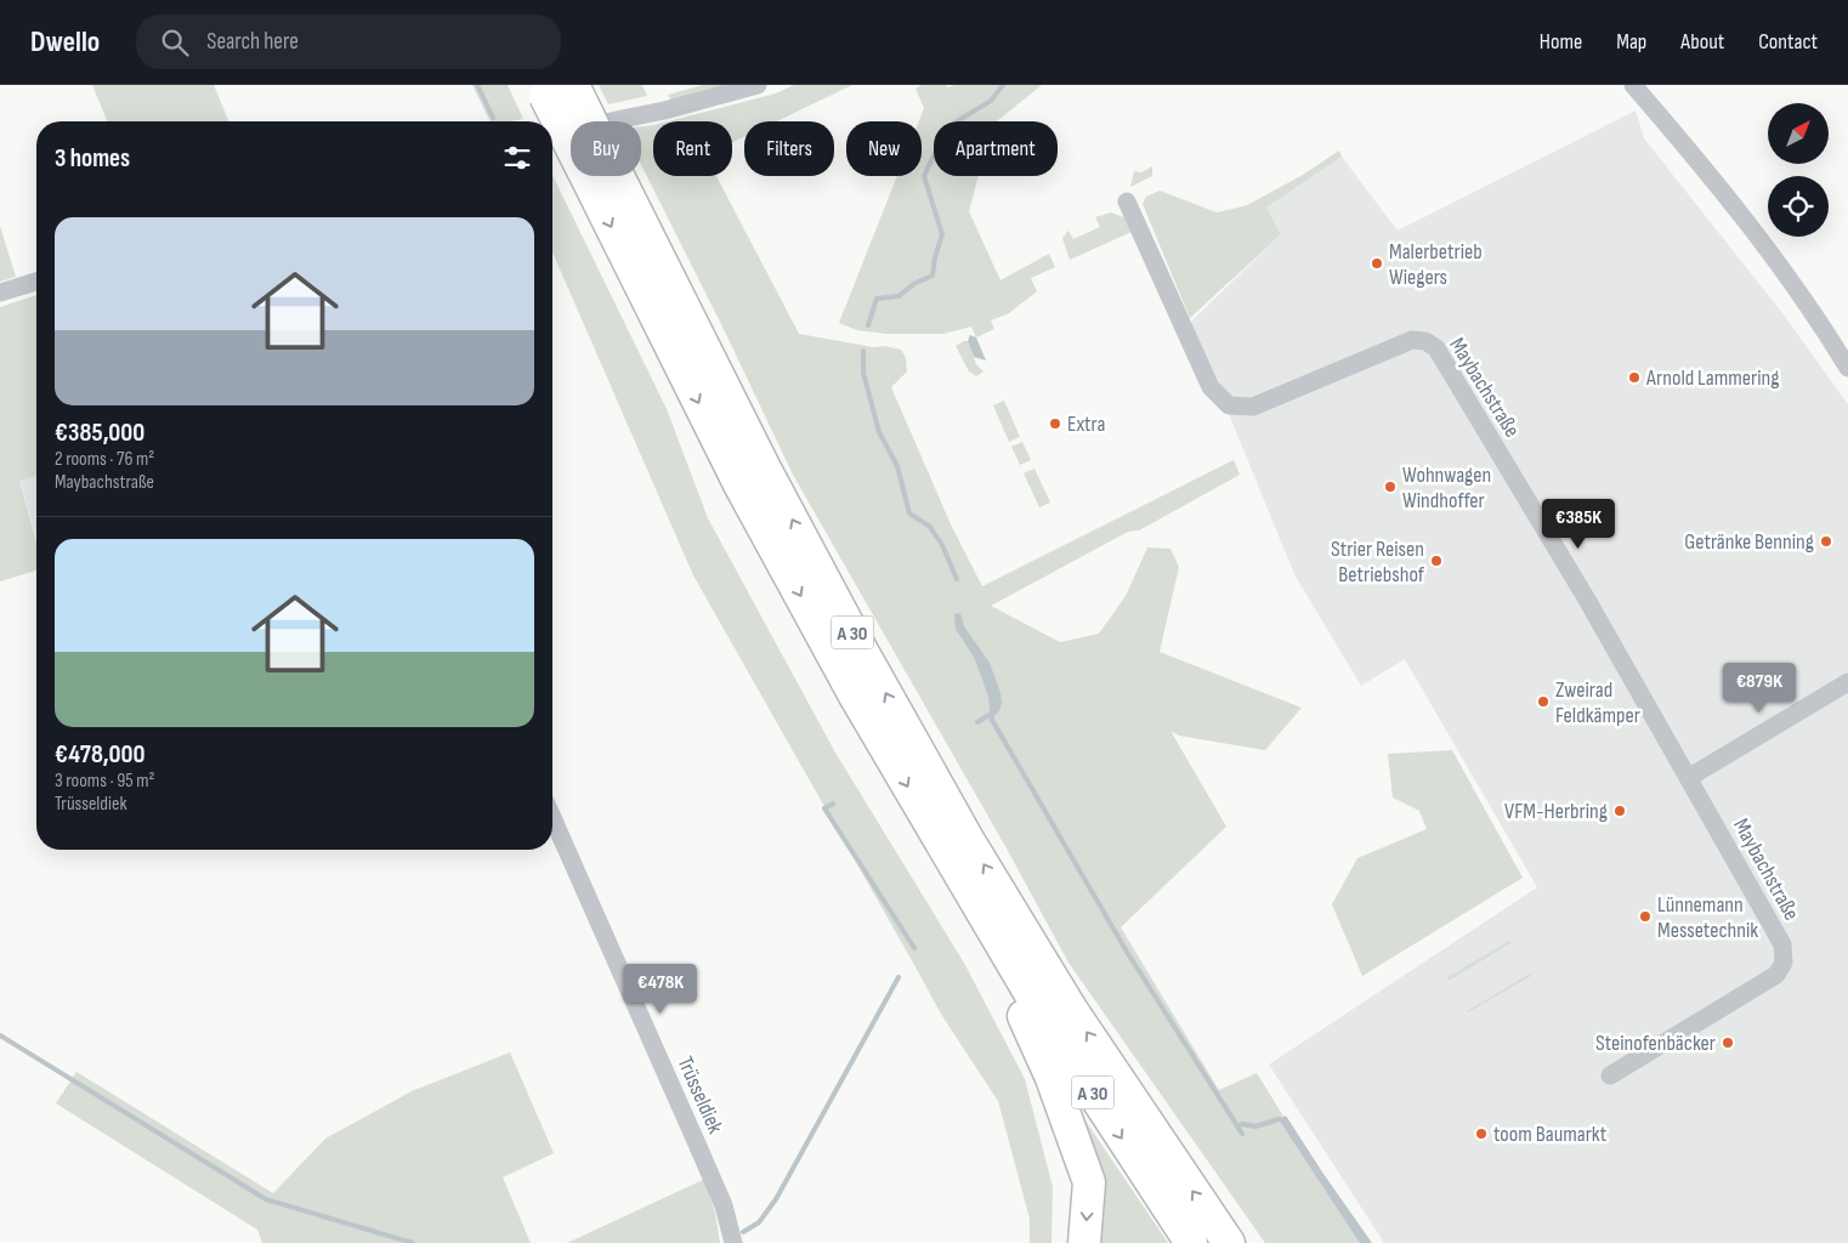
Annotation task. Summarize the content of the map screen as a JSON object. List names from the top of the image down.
{
  "streets": {
    "highway": ["A 30"],
    "street": ["Maybachstraße", "Trüsseldiek"]
  },
  "places": [
    "Malerbetrieb Wiegers",
    "Arnold Lammering",
    "Extra",
    "Wohnwagen Windhoffer",
    "Getränke Benning",
    "Strier Reisen Betriebshof",
    "Zweirad Feldkämper",
    "VFM-Herbring",
    "Lünnemann Messetechnik",
    "Steinofenbäcker",
    "toom Baumarkt"
  ],
  "north": "top right",
  "page": {
    "header": "Dwello",
    "search": "Search here",
    "nav": [
      "Home",
      "Map",
      "About",
      "Contact"
    ],
    "chip": [
      "Buy",
      "Rent",
      "Filters",
      "New",
      "Apartment"
    ],
    "heading": "3 homes",
    "list": [
      {
        "name": "€385,000",
        "note": "2 rooms · 76 m² · Maybachstraße"
      },
      {
        "name": "€478,000",
        "note": "3 rooms · 95 m² · Trüsseldiek"
      }
    ],
    "price": ["€385K", "€879K", "€478K"]
  }
}
